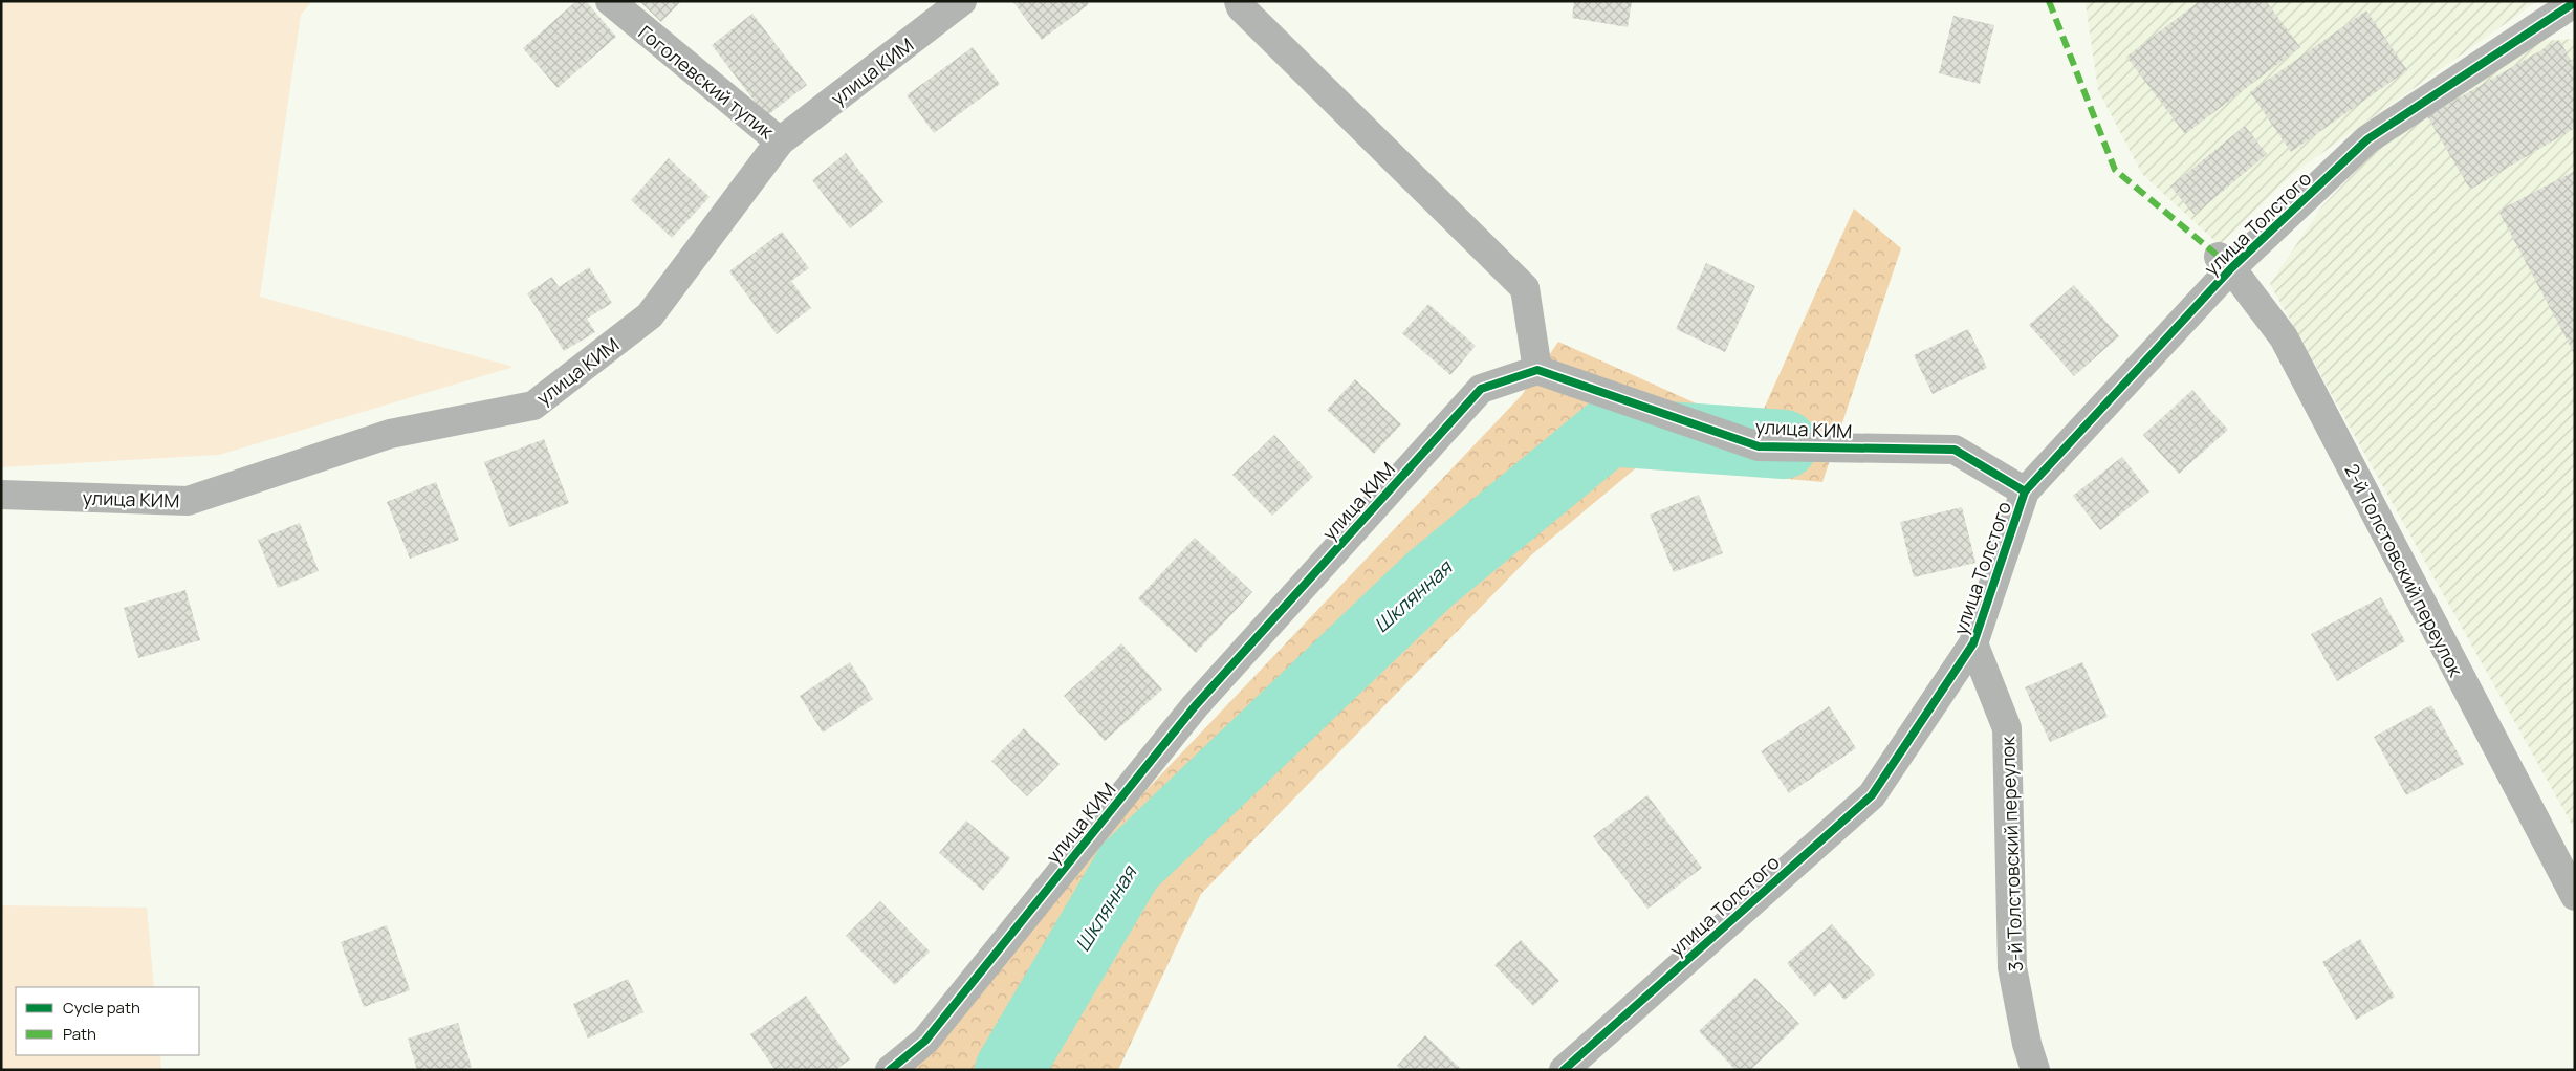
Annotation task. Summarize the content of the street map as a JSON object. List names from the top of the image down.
{
  "streets": {
    "street": [
      "улица КИМ",
      "Гоголевский тупик",
      "улица Толстого",
      "2-й Толстовский переулок",
      "3-й Толстовский переулок"
    ]
  },
  "crossings": [
    ["улица КИМ", "Гоголевский тупик"],
    ["улица КИМ", "улица Толстого"],
    ["улица Толстого", "2-й Толстовский переулок"],
    ["улица Толстого", "3-й Толстовский переулок"]
  ],
  "water": ["Шклянная"],
  "legend": ["Cycle path", "Path"]
}
